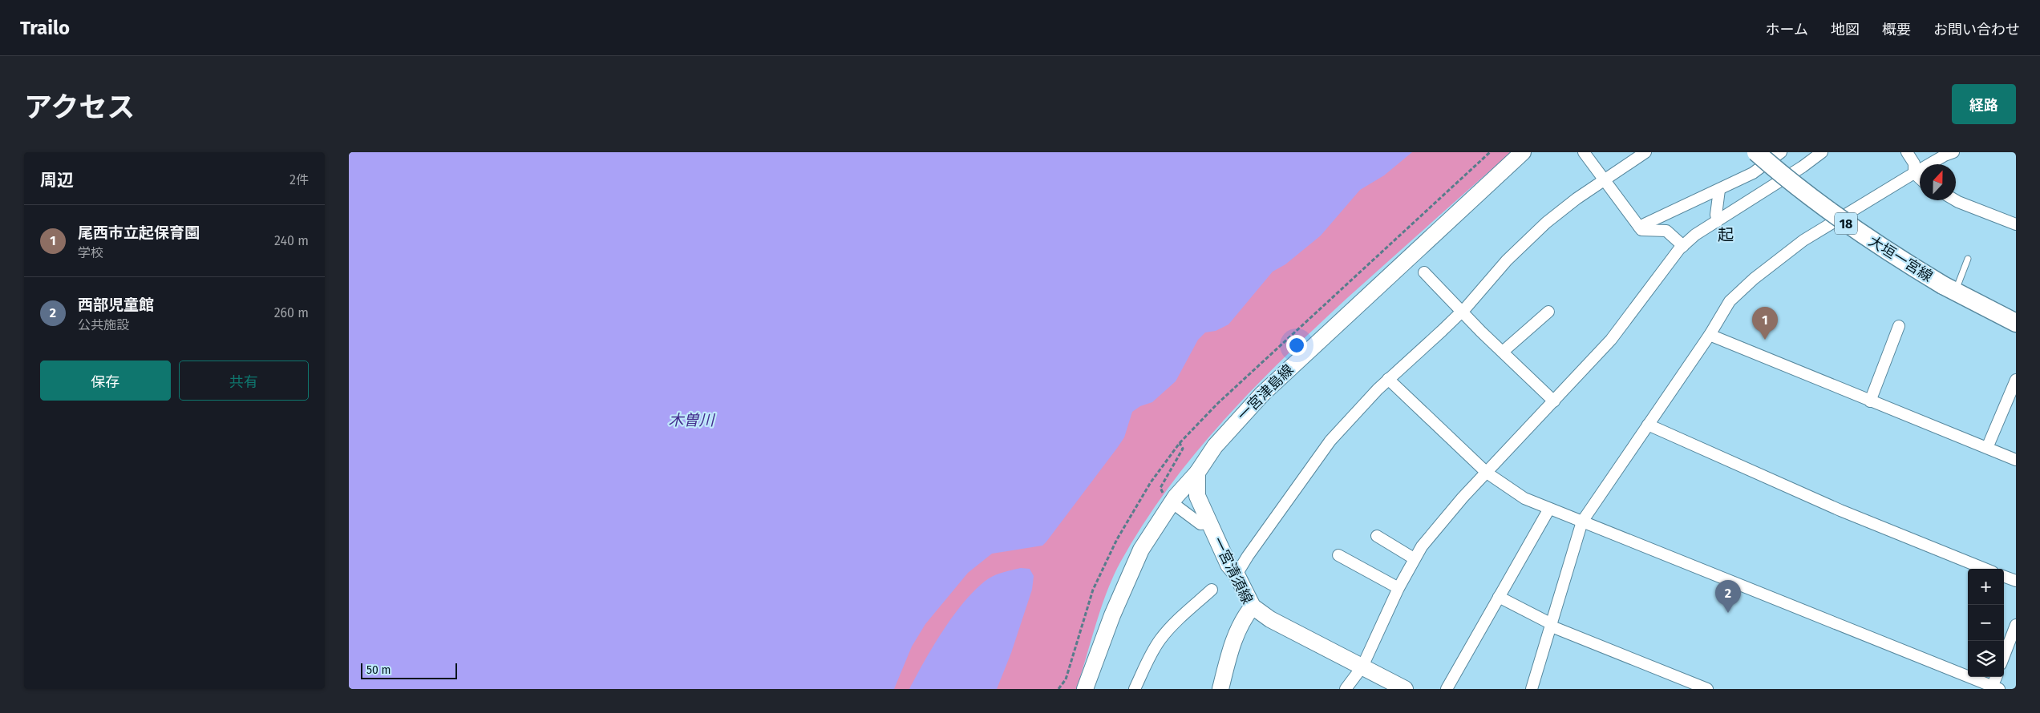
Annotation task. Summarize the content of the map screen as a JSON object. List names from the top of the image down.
{
  "streets": {
    "main road": [
      "18",
      "大垣一宮線",
      "一宮津島線",
      "一宮清須線"
    ]
  },
  "crossings": [
    ["一宮津島線", "一宮清須線"]
  ],
  "districts": ["起"],
  "water": ["木曽川"],
  "scale_bar": "50 m",
  "north": "top",
  "page": {
    "header": "Trailo",
    "nav": [
      "ホーム",
      "地図",
      "概要",
      "お問い合わせ"
    ],
    "title": "アクセス",
    "buttons": [
      "経路",
      ["保存", "共有"]
    ],
    "heading": ["周辺", "2件"],
    "list": [
      {
        "mark": "1",
        "name": "尾西市立起保育園",
        "note": "学校",
        "value": "240 m"
      },
      {
        "mark": "2",
        "name": "西部児童館",
        "note": "公共施設",
        "value": "260 m"
      }
    ],
    "pins": ["1", "2"],
    "map_buttons": ["+", "−"],
    "scale": "50 m"
  }
}
